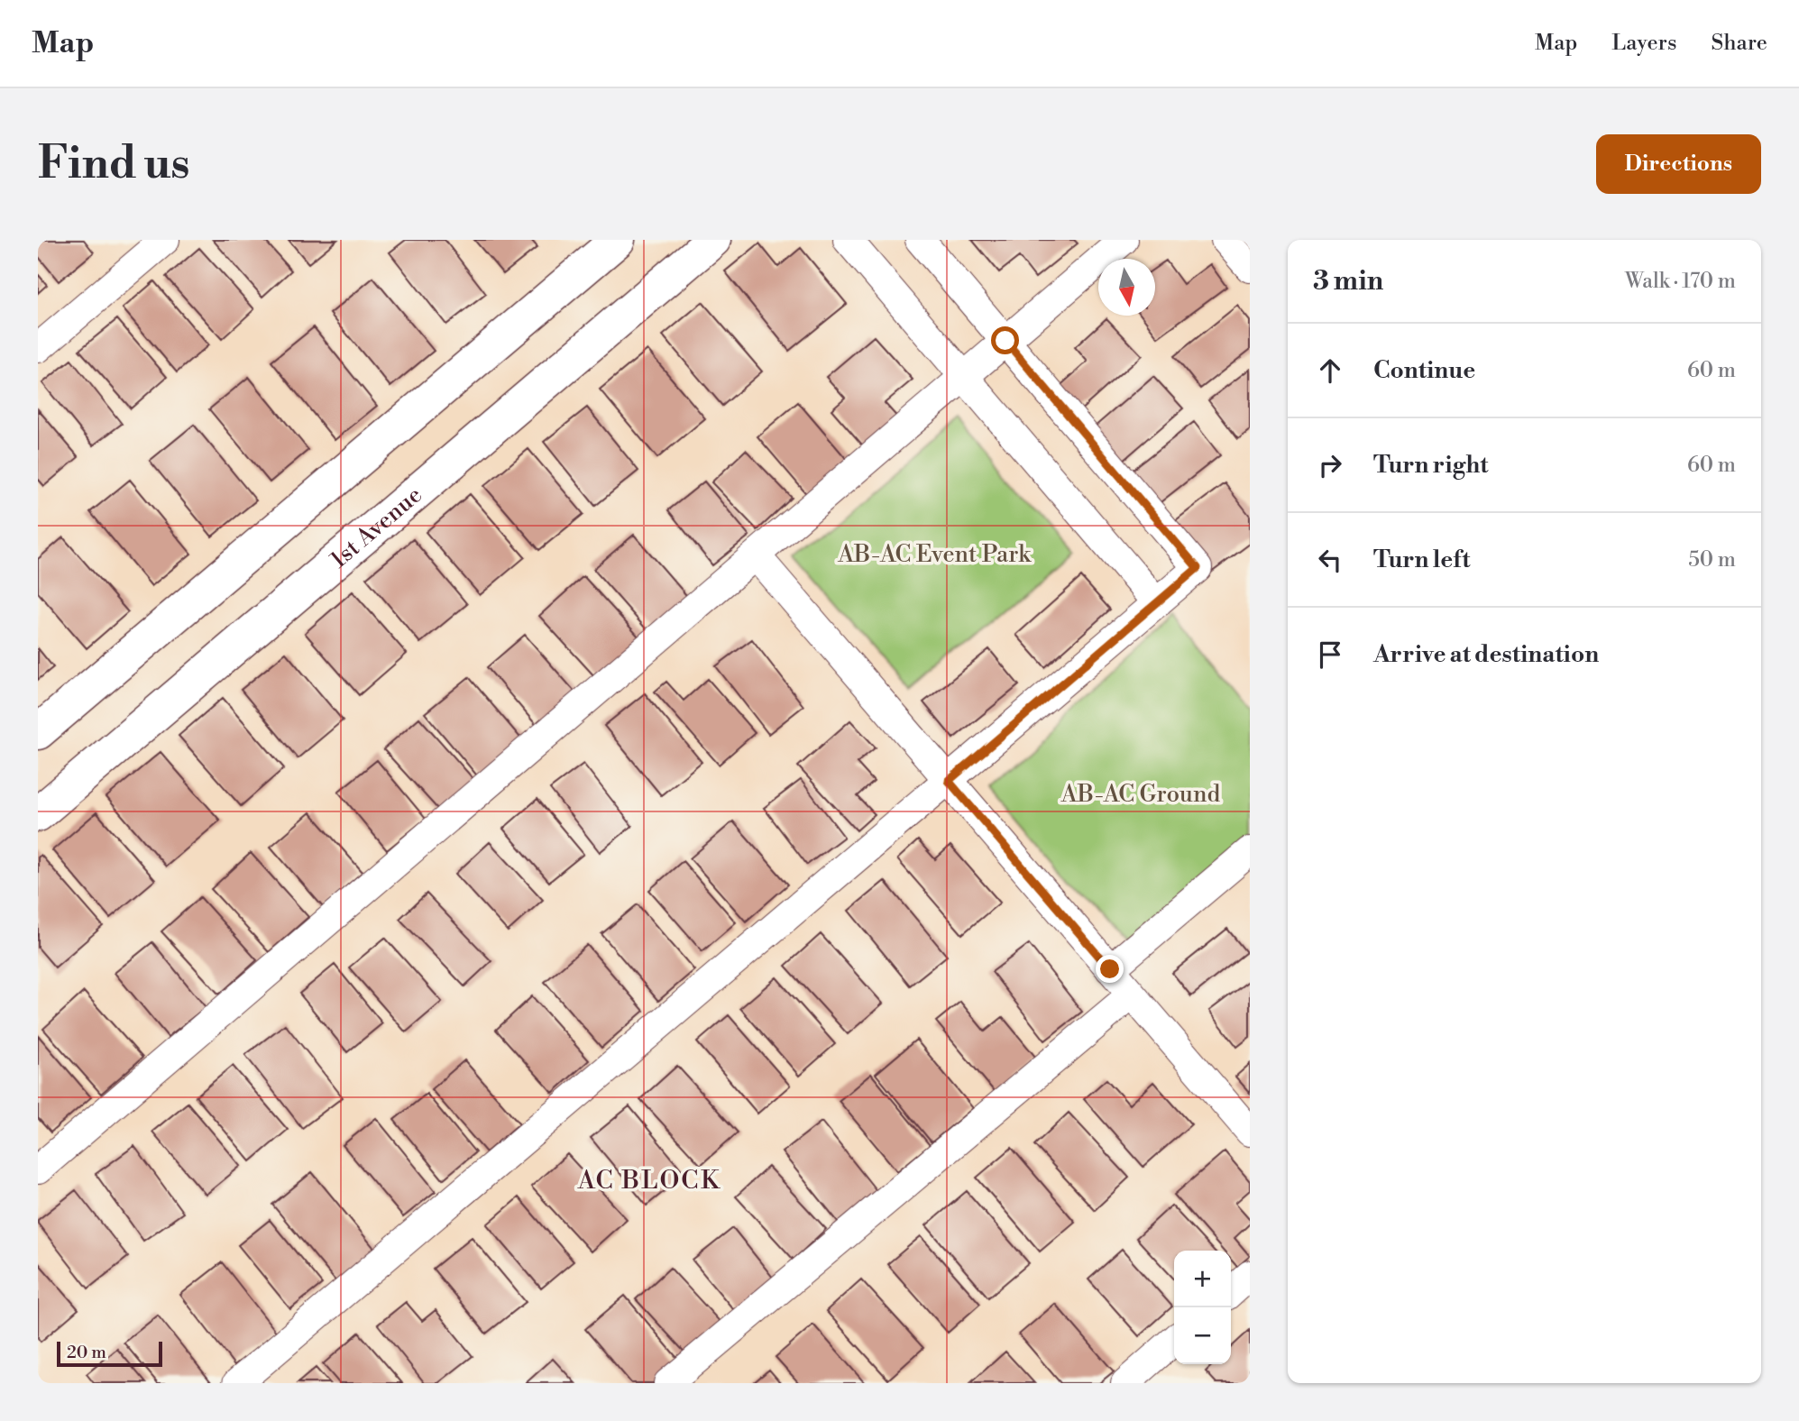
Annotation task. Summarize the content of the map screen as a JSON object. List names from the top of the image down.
{
  "streets": {
    "main road": ["1st Avenue"]
  },
  "districts": ["AC BLOCK"],
  "parks": ["AB-AC Event Park", "AB-AC Ground"],
  "scale_bar": "20 m",
  "north": "bottom",
  "page": {
    "header": "Map",
    "nav": ["Map", "Layers", "Share"],
    "buttons": "Directions",
    "title": "Find us",
    "heading": ["3 min", "Walk · 170 m"],
    "list": [
      ["Continue", "60 m"],
      ["Turn right", "60 m"],
      ["Turn left", "50 m"],
      "Arrive at destination"
    ],
    "map_buttons": ["+", "−"],
    "scale": "20 m"
  }
}
